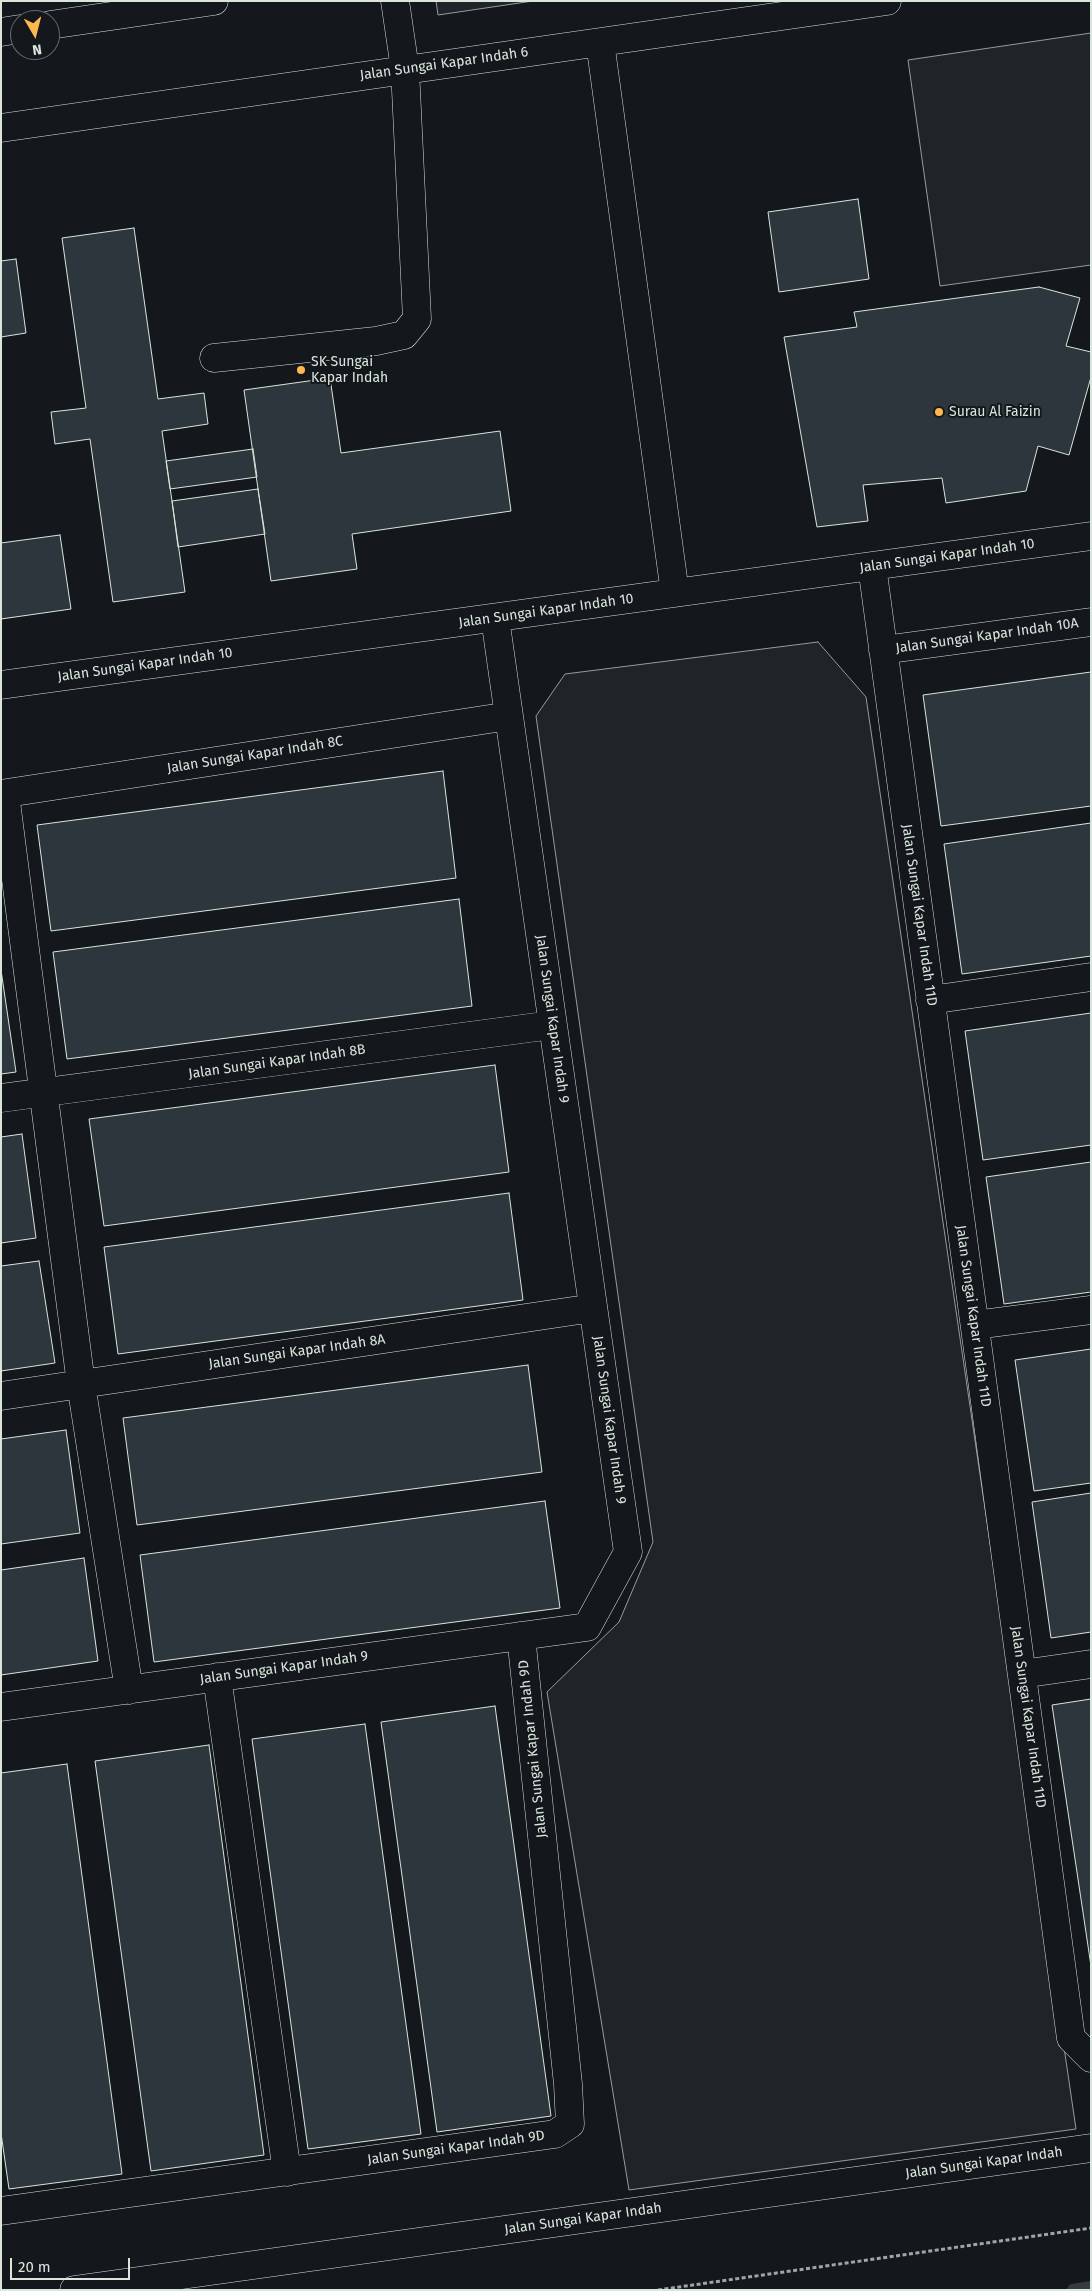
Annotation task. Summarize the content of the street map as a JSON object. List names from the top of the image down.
{
  "streets": {
    "street": [
      "Jalan Sungai Kapar Indah 6",
      "Jalan Sungai Kapar Indah 10",
      "Jalan Sungai Kapar Indah 10A",
      "Jalan Sungai Kapar Indah 8C",
      "Jalan Sungai Kapar Indah 11D",
      "Jalan Sungai Kapar Indah 9",
      "Jalan Sungai Kapar Indah 8B",
      "Jalan Sungai Kapar Indah 8A",
      "Jalan Sungai Kapar Indah 9D",
      "Jalan Sungai Kapar Indah"
    ]
  },
  "crossings": [
    ["Jalan Sungai Kapar Indah 10", "Jalan Sungai Kapar Indah 11D"],
    ["Jalan Sungai Kapar Indah 10", "Jalan Sungai Kapar Indah 9"],
    ["Jalan Sungai Kapar Indah 10A", "Jalan Sungai Kapar Indah 11D"],
    ["Jalan Sungai Kapar Indah 8C", "Jalan Sungai Kapar Indah 9"],
    ["Jalan Sungai Kapar Indah 9", "Jalan Sungai Kapar Indah 8B"],
    ["Jalan Sungai Kapar Indah 9", "Jalan Sungai Kapar Indah 8A"],
    ["Jalan Sungai Kapar Indah 9", "Jalan Sungai Kapar Indah 9D"]
  ],
  "places": ["SK Sungai Kapar Indah", "Surau Al Faizin"],
  "scale_bar": "20 m",
  "north": "bottom"
}
